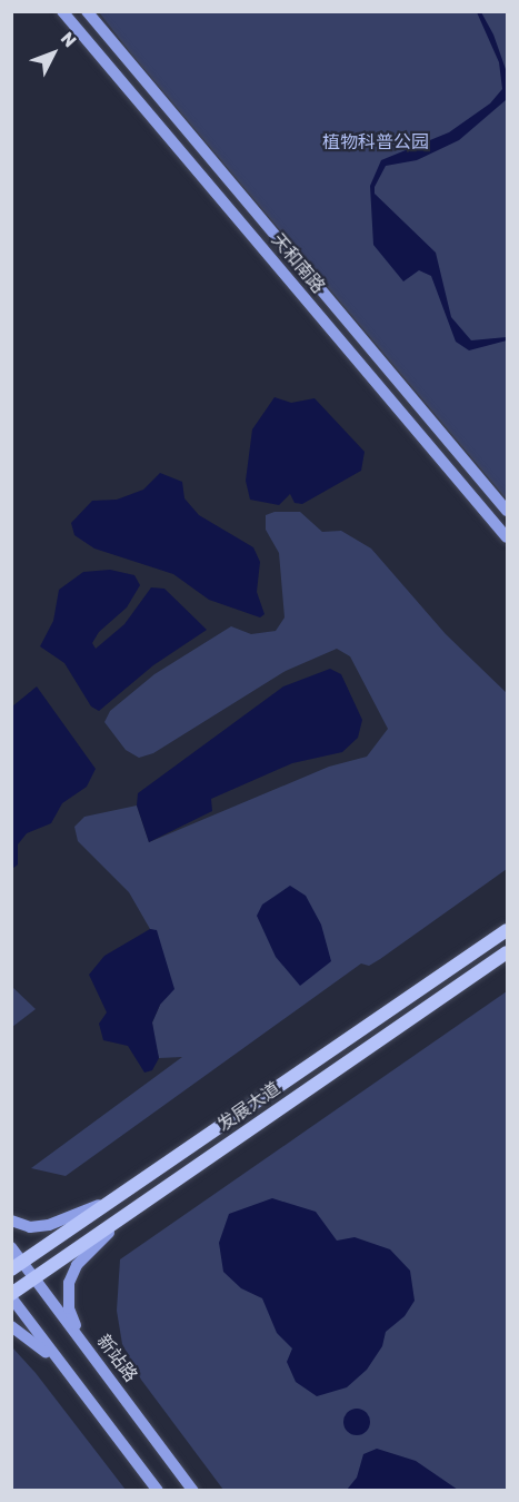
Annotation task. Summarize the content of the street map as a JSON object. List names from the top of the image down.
{
  "streets": {
    "main road": ["发展大道"],
    "street": ["天和南路", "新站路"]
  },
  "crossings": [
    ["发展大道", "新站路"]
  ],
  "parks": ["植物科普公园"],
  "north": "top right"
}
